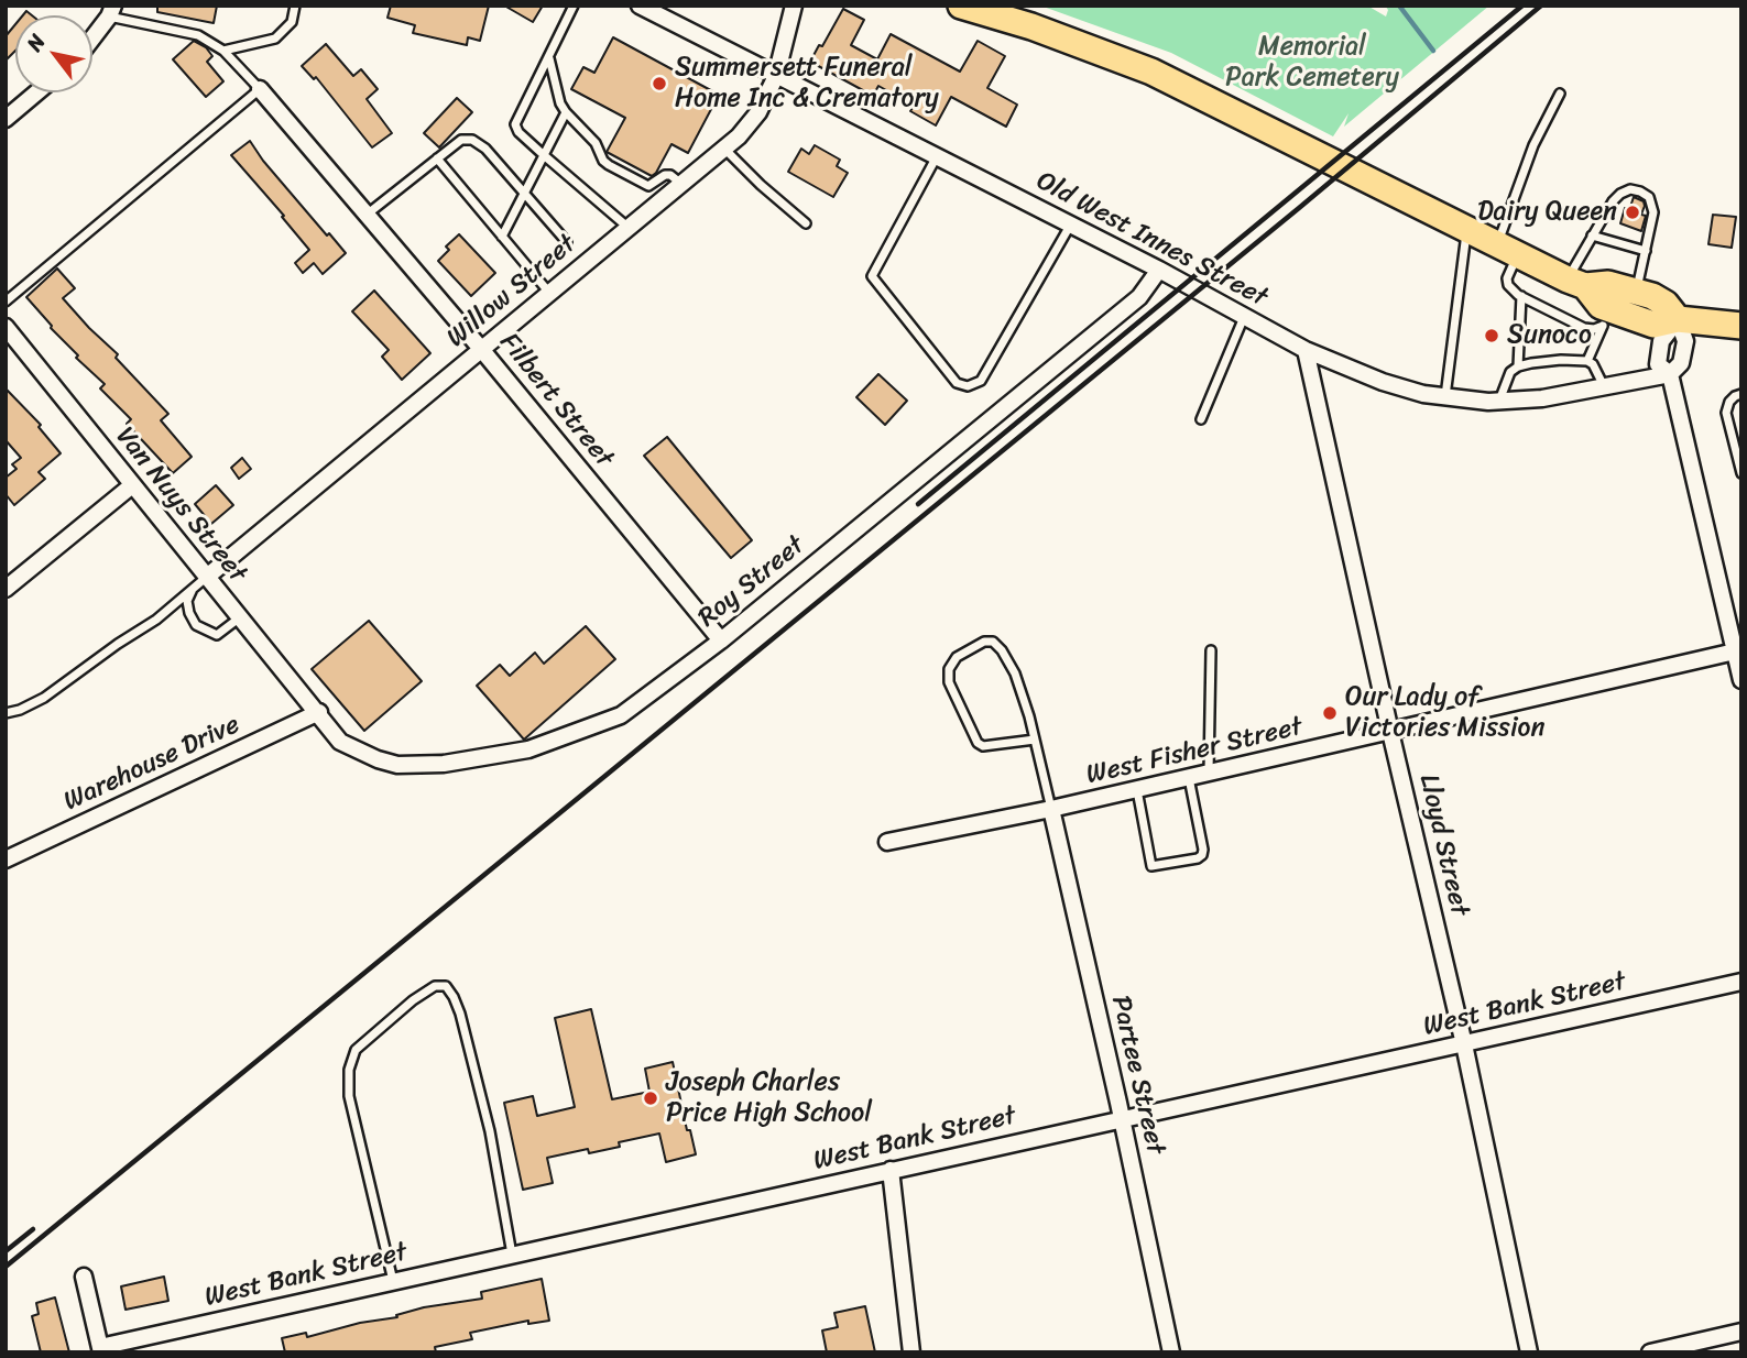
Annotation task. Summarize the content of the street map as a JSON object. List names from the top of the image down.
{
  "streets": {
    "street": [
      "Old West Innes Street",
      "Willow Street",
      "Filbert Street",
      "Van Nuys Street",
      "Roy Street",
      "West Fisher Street",
      "Warehouse Drive",
      "Lloyd Street",
      "West Bank Street",
      "Partee Street"
    ]
  },
  "crossings": [
    ["Old West Innes Street", "Willow Street"],
    ["Old West Innes Street", "Roy Street"],
    ["Old West Innes Street", "Lloyd Street"],
    ["Willow Street", "Filbert Street"],
    ["Willow Street", "Van Nuys Street"],
    ["Filbert Street", "Roy Street"],
    ["Van Nuys Street", "Roy Street"],
    ["Van Nuys Street", "Warehouse Drive"],
    ["Roy Street", "Warehouse Drive"],
    ["West Fisher Street", "Lloyd Street"],
    ["West Fisher Street", "Partee Street"],
    ["Lloyd Street", "West Bank Street"],
    ["West Bank Street", "Partee Street"]
  ],
  "parks": ["Memorial Park Cemetery"],
  "places": [
    "Summersett Funeral Home Inc & Crematory",
    "Dairy Queen",
    "Sunoco",
    "Our Lady of Victories Mission",
    "Joseph Charles Price High School"
  ],
  "north": "top left"
}
